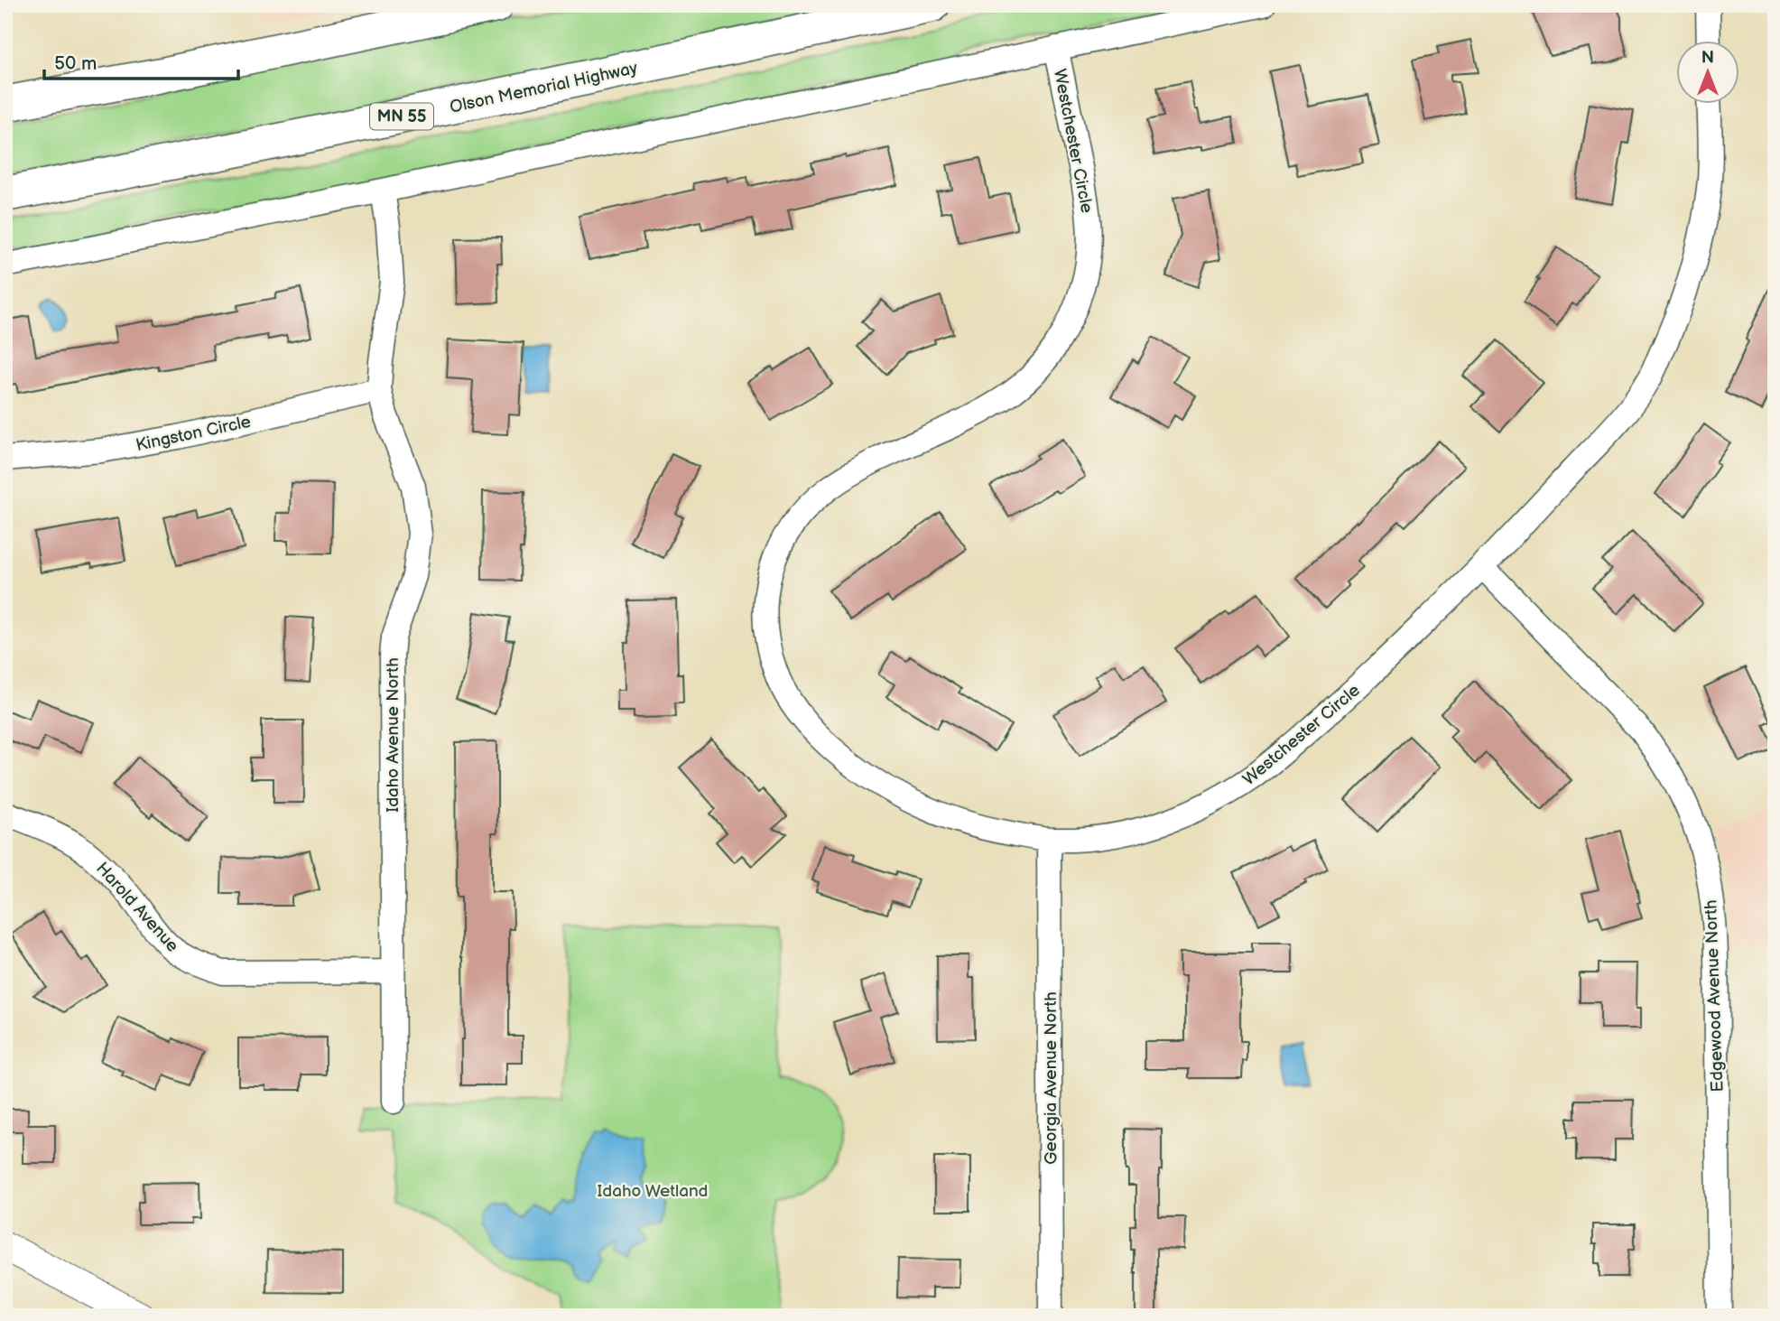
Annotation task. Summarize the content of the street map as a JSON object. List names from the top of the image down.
{
  "streets": {
    "highway": ["Olson Memorial Highway", "MN 55"],
    "street": [
      "Westchester Circle",
      "Kingston Circle",
      "Idaho Avenue North",
      "Harold Avenue",
      "Edgewood Avenue North",
      "Georgia Avenue North"
    ]
  },
  "crossings": [
    ["Westchester Circle", "Edgewood Avenue North"],
    ["Westchester Circle", "Georgia Avenue North"],
    ["Kingston Circle", "Idaho Avenue North"],
    ["Idaho Avenue North", "Harold Avenue"]
  ],
  "parks": ["Idaho Wetland"],
  "scale_bar": "50 m",
  "north": "top"
}
